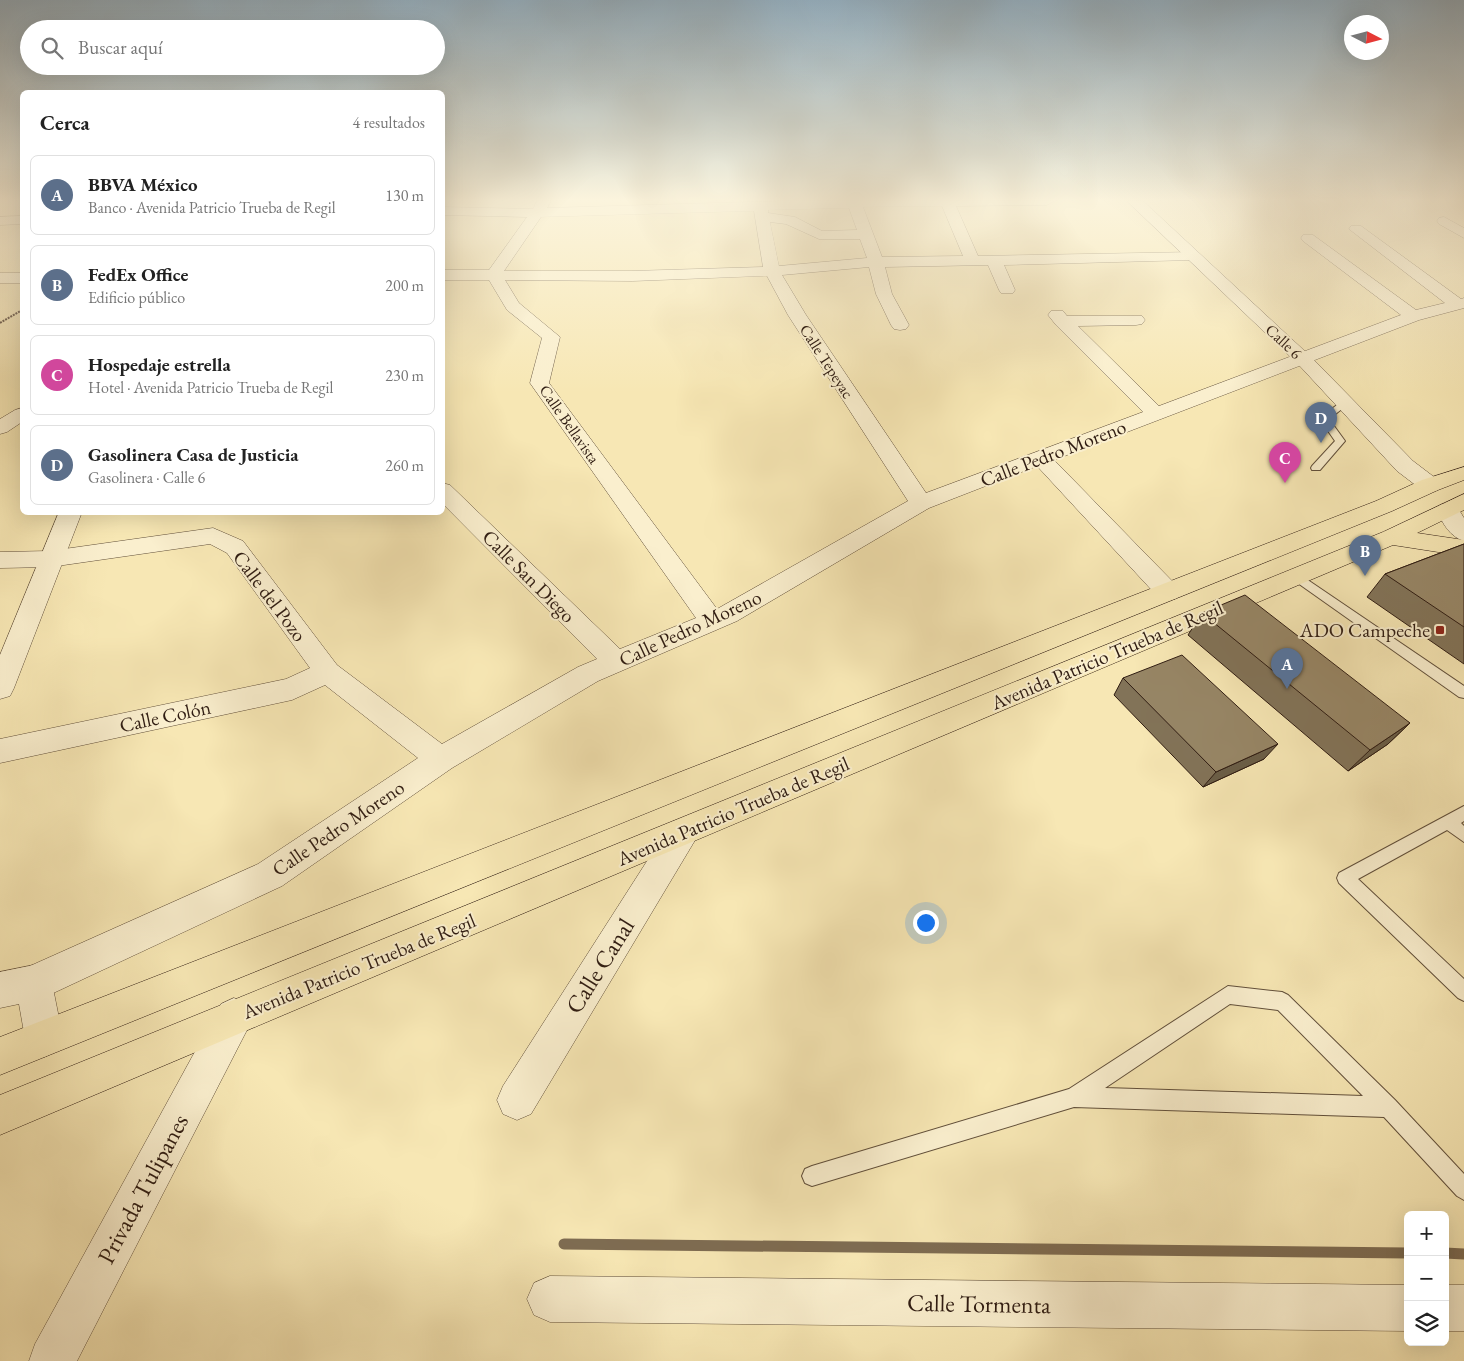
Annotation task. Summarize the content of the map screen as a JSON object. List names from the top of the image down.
{
  "streets": {
    "main road": ["Avenida Patricio Trueba de Regil"],
    "street": [
      "Calle 6",
      "Calle Tepeyac",
      "Calle Bellavista",
      "Calle Pedro Moreno",
      "Calle San Diego",
      "Calle del Pozo",
      "Calle Colón",
      "Calle Canal",
      "Privada Tulipanes",
      "Calle Tormenta"
    ]
  },
  "crossings": [
    ["Calle 6", "Calle Pedro Moreno"],
    ["Calle 6", "Avenida Patricio Trueba de Regil"],
    ["Calle Tepeyac", "Calle Pedro Moreno"],
    ["Calle Bellavista", "Calle Pedro Moreno"],
    ["Calle Pedro Moreno", "Calle San Diego"],
    ["Calle Pedro Moreno", "Calle del Pozo"],
    ["Calle del Pozo", "Calle Colón"],
    ["Avenida Patricio Trueba de Regil", "Calle Canal"],
    ["Avenida Patricio Trueba de Regil", "Privada Tulipanes"]
  ],
  "places": {
    "transit": ["ADO Campeche"]
  },
  "north": "right",
  "page": {
    "search": "Buscar aquí",
    "heading": ["Cerca", "4 resultados"],
    "list": [
      {
        "mark": "A",
        "name": "BBVA México",
        "note": "Banco · Avenida Patricio Trueba de Regil",
        "value": "130 m"
      },
      {
        "mark": "B",
        "name": "FedEx Office",
        "note": "Edificio público",
        "value": "200 m"
      },
      {
        "mark": "C",
        "name": "Hospedaje estrella",
        "note": "Hotel · Avenida Patricio Trueba de Regil",
        "value": "230 m"
      },
      {
        "mark": "D",
        "name": "Gasolinera Casa de Justicia",
        "note": "Gasolinera · Calle 6",
        "value": "260 m"
      }
    ],
    "pins": [
      "D",
      "C",
      "B",
      "A"
    ],
    "map_buttons": ["+", "−"]
  }
}
